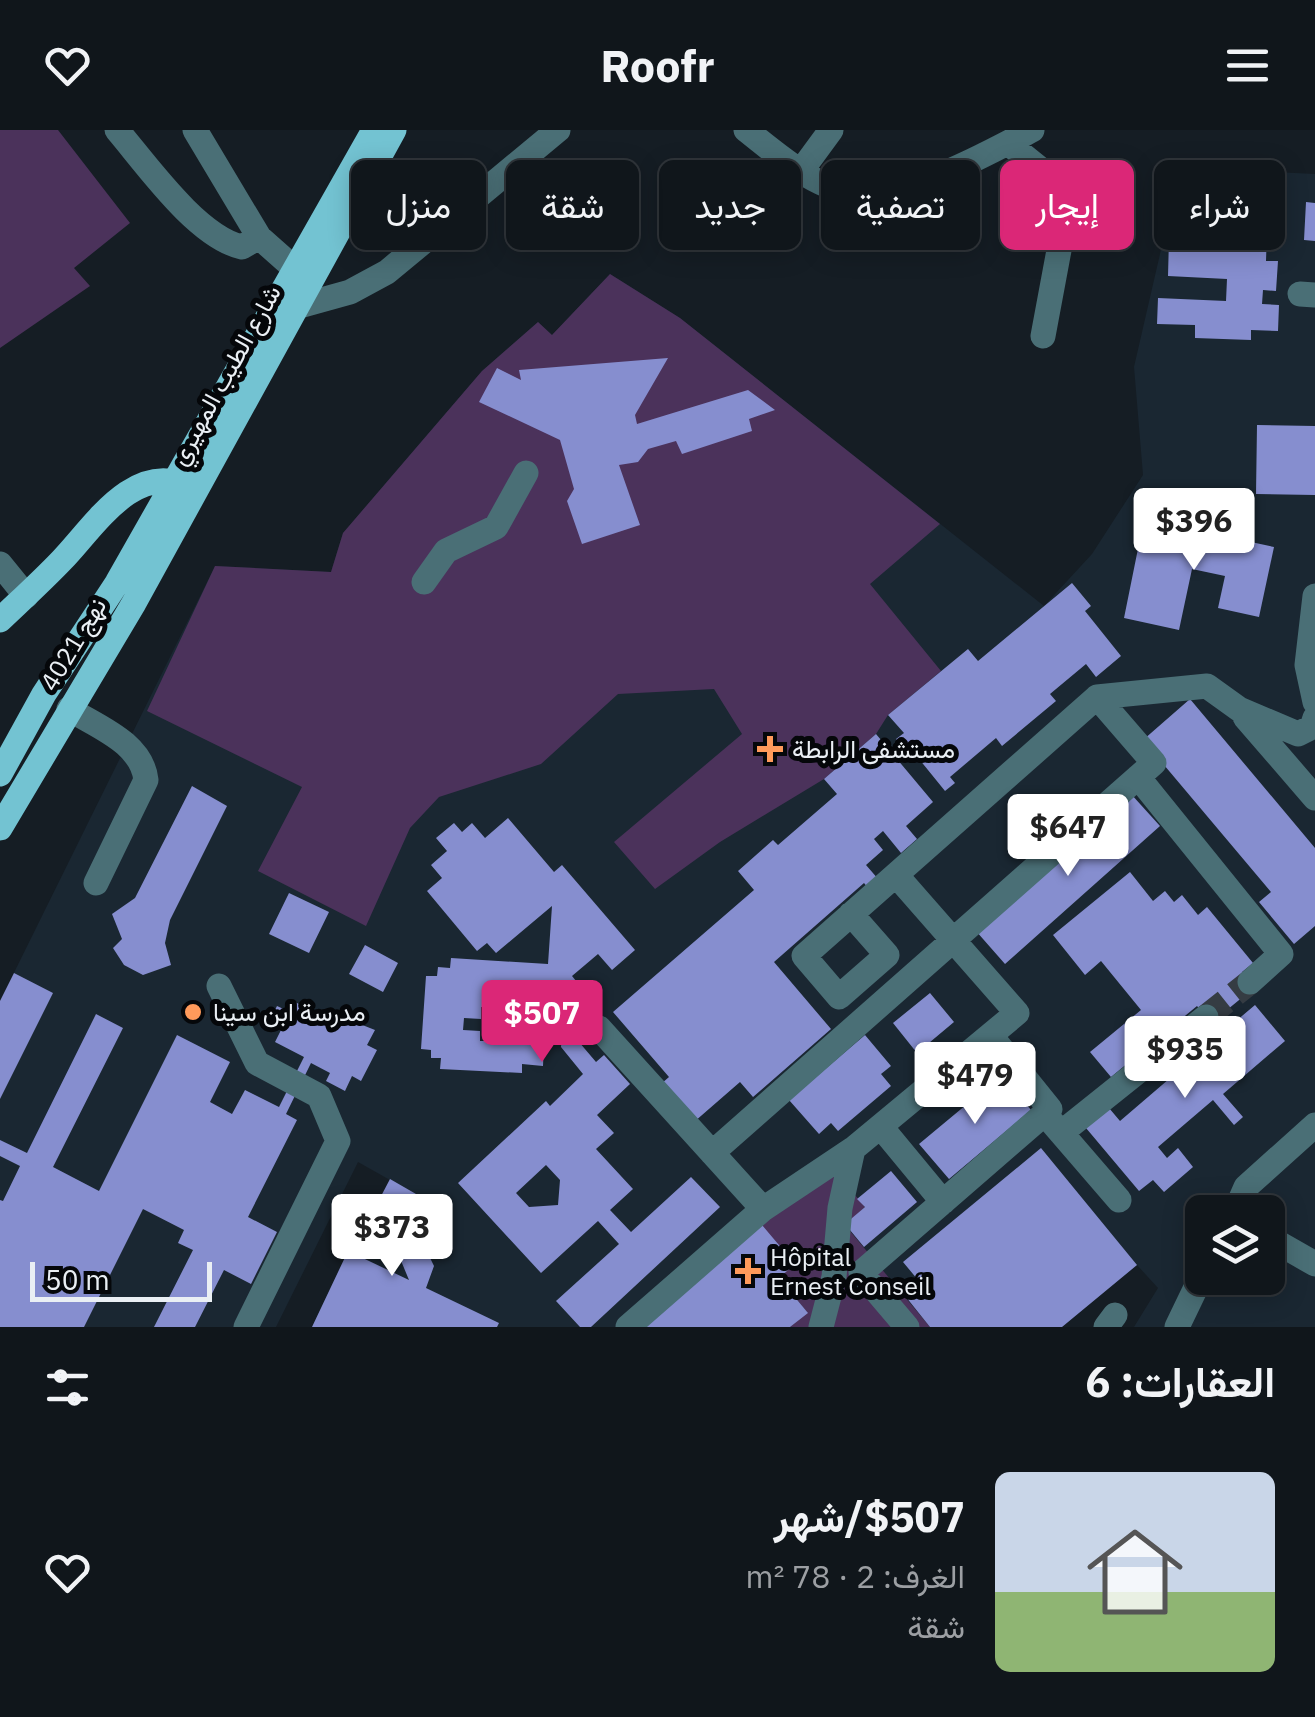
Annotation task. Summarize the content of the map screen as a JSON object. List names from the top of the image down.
{
  "streets": {
    "main road": ["شارع الطيب المهيري", "نهج 4021"]
  },
  "crossings": [
    ["شارع الطيب المهيري", "نهج 4021"]
  ],
  "places": {
    "health": ["مستشفى الرابطة", "Hôpital Ernest Conseil"],
    "other": ["مدرسة ابن سينا"]
  },
  "scale_bar": "50 m",
  "page": {
    "header": "Roofr",
    "chip": [
      "شراء",
      "إيجار",
      "تصفية",
      "جديد",
      "شقة",
      "منزل"
    ],
    "price": [
      "$396",
      "$647",
      "$507",
      "$935",
      "$479",
      "$373"
    ],
    "scale": "50 m",
    "heading": "العقارات: 6",
    "list": [
      {
        "name": "$507/شهر",
        "note": "الغرف: 2 · 78 m² · شقة"
      }
    ]
  }
}
